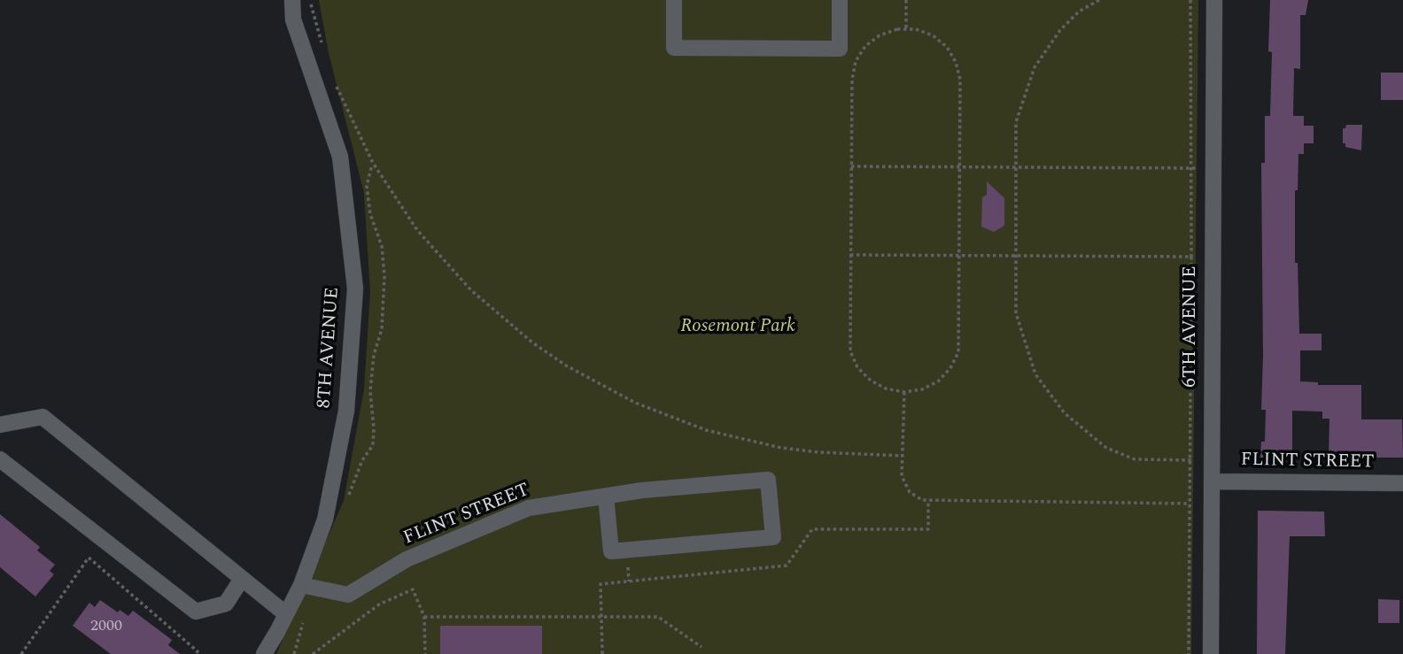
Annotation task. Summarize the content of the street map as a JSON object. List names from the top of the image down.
{
  "streets": {
    "street": ["6TH AVENUE", "8TH AVENUE", "FLINT STREET"]
  },
  "crossings": [
    ["6TH AVENUE", "FLINT STREET"],
    ["8TH AVENUE", "FLINT STREET"]
  ],
  "parks": ["Rosemont Park"],
  "house_numbers": ["2000"]
}
